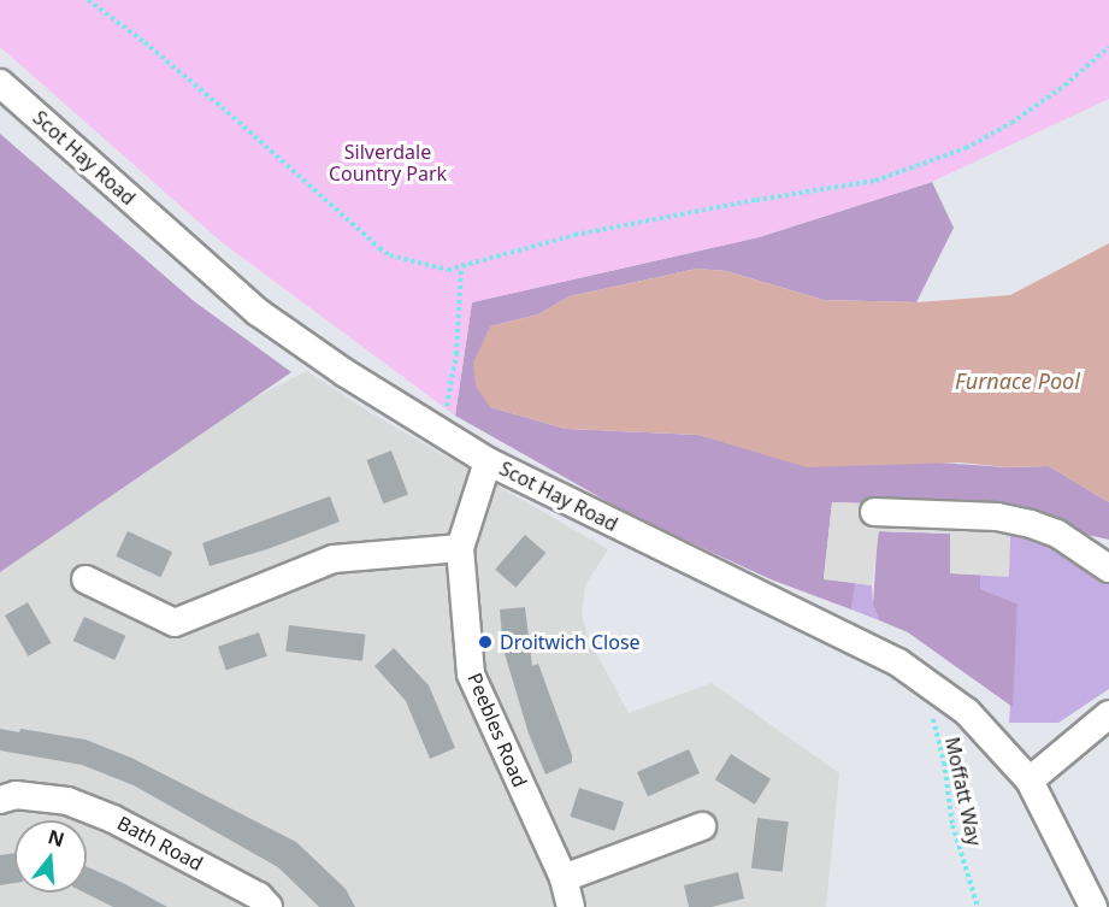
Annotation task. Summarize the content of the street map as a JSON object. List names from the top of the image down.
{
  "streets": {
    "street": ["Scot Hay Road", "Peebles Road", "Bath Road"],
    "path": ["Moffatt Way"]
  },
  "crossings": [
    ["Scot Hay Road", "Peebles Road"],
    ["Scot Hay Road", "Moffatt Way"]
  ],
  "water": ["Furnace Pool"],
  "parks": ["Silverdale Country Park"],
  "places": ["Droitwich Close"],
  "north": "top"
}
